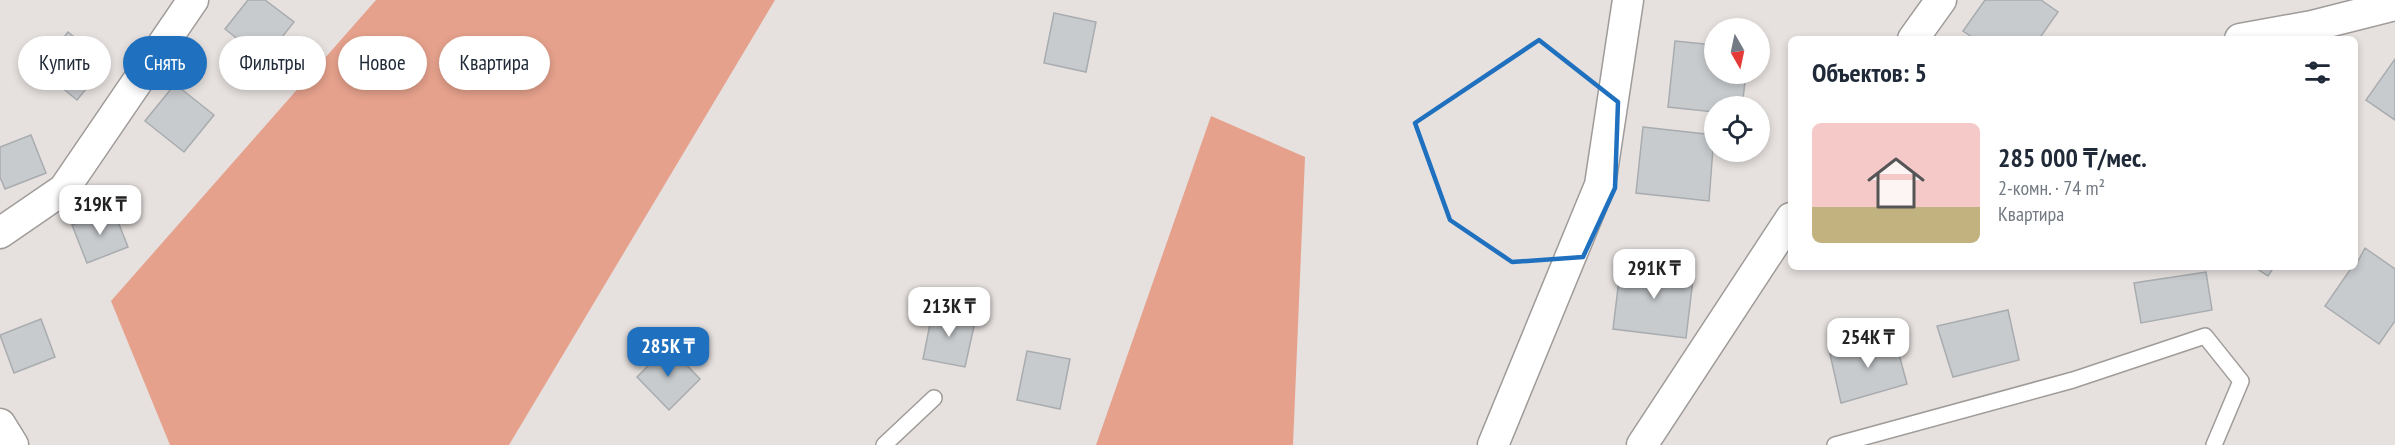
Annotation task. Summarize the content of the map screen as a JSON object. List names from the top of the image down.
{
  "north": "bottom",
  "page": {
    "chip": [
      "Купить",
      "Снять",
      "Фильтры",
      "Новое",
      "Квартира"
    ],
    "heading": "Объектов: 5",
    "list": [
      {
        "name": "285 000 ₸/мес.",
        "note": "2-комн. · 74 m² · Квартира"
      }
    ],
    "price": [
      "319K ₸",
      "291K ₸",
      "213K ₸",
      "254K ₸",
      "285K ₸"
    ]
  }
}
